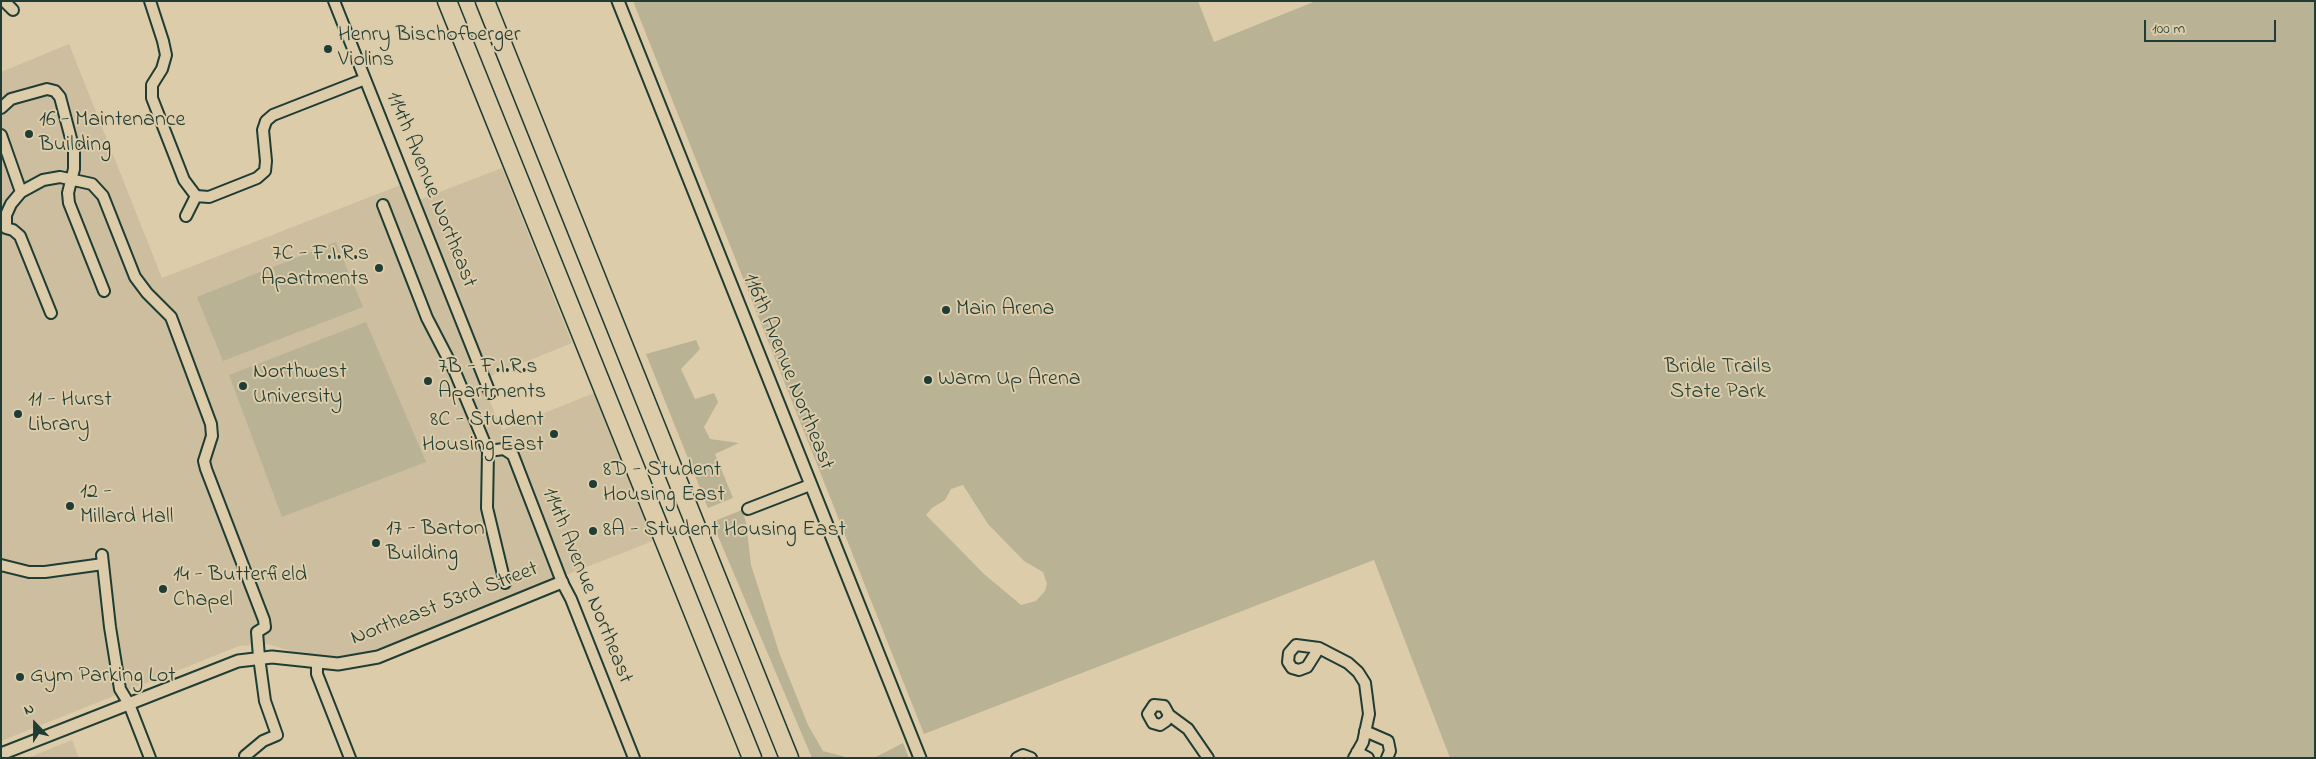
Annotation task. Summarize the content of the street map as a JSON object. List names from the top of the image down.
{
  "streets": {
    "street": ["114th Avenue Northeast", "116th Avenue Northeast", "Northeast 53rd Street"]
  },
  "crossings": [
    ["114th Avenue Northeast", "Northeast 53rd Street"]
  ],
  "parks": ["Bridle Trails State Park"],
  "places": [
    "Henry Bischofberger Violins",
    "16 - Maintenance Building",
    "7C - F.I.R.s Apartments",
    "Main Arena",
    "Warm Up Arena",
    "7B - F.I.R.s Apartments",
    "Northwest University",
    "11 - Hurst Library",
    "8C - Student Housing East",
    "8D - Student Housing East",
    "12 - Millard Hall",
    "8A - Student Housing East",
    "17 - Barton Building",
    "14 - Butterfield Chapel",
    "Gym Parking Lot"
  ],
  "scale_bar": "100 m",
  "north": "top"
}
